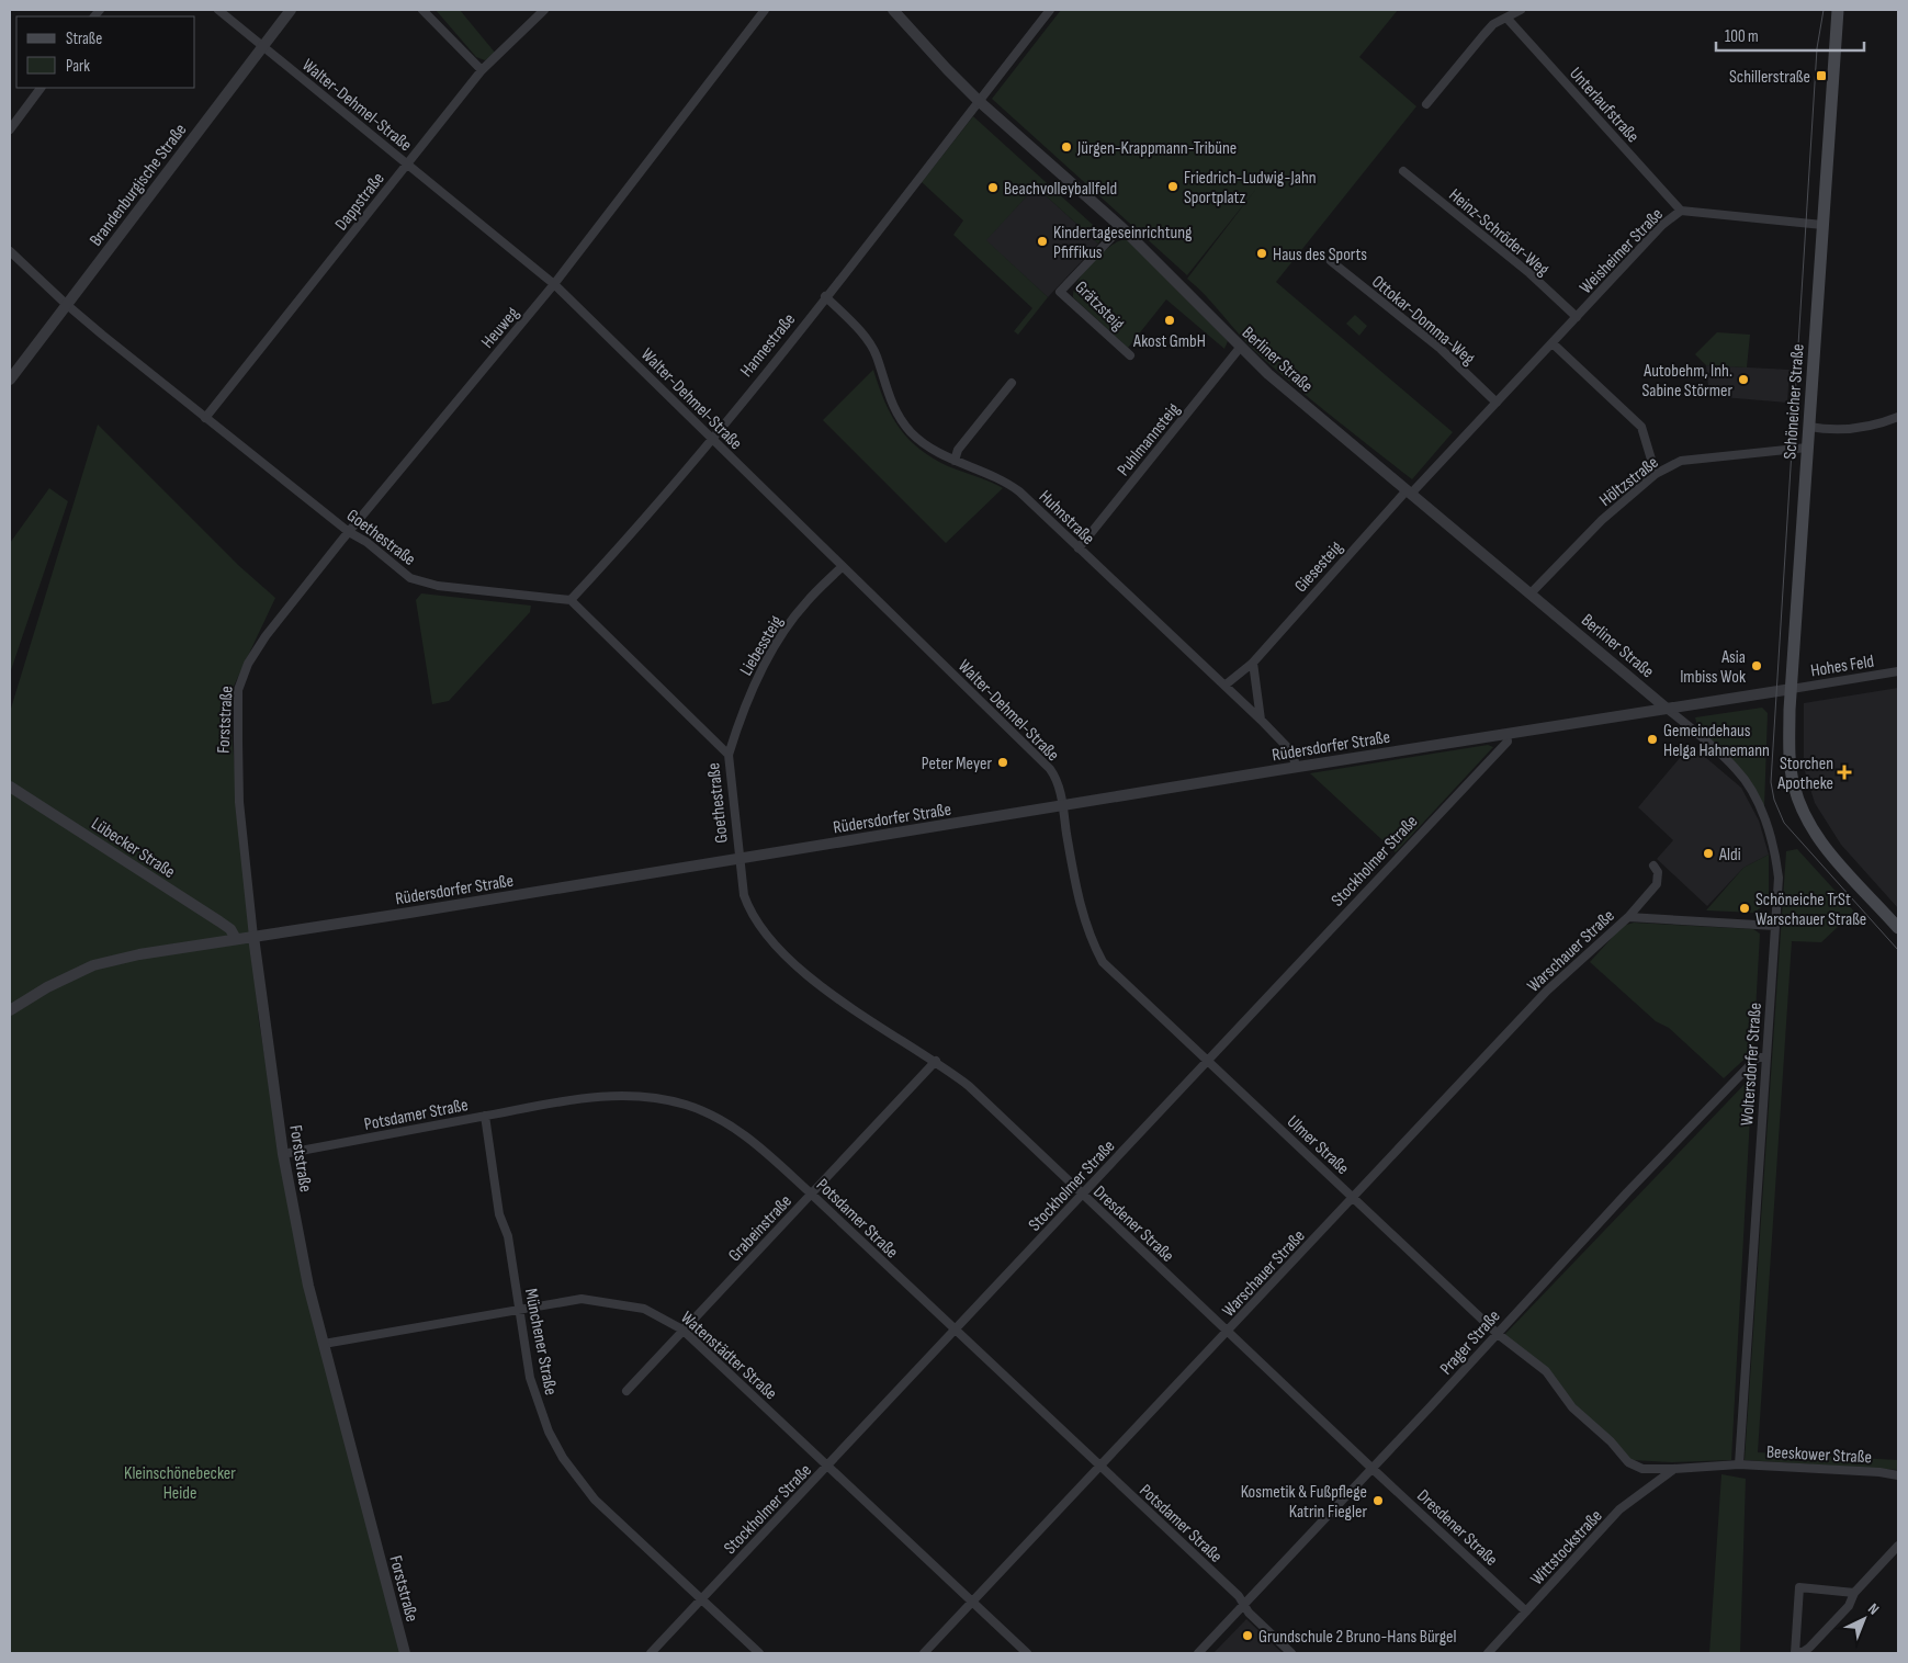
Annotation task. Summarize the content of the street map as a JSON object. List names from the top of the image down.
{
  "streets": {
    "main road": ["Schöneicher Straße"],
    "street": [
      "Walter-Dehmel-Straße",
      "Unterlaufstraße",
      "Brandenburgische Straße",
      "Dappstraße",
      "Heinz-Schröder-Weg",
      "Weisheimer Straße",
      "Grätzsteig",
      "Ottokar-Domma-Weg",
      "Heuweg",
      "Hannestraße",
      "Berliner Straße",
      "Puhlmannsteig",
      "Höltzstraße",
      "Huhnstraße",
      "Goethestraße",
      "Giesesteig",
      "Liebessteig",
      "Hohes Feld",
      "Forststraße",
      "Rüdersdorfer Straße",
      "Lübecker Straße",
      "Stockholmer Straße",
      "Warschauer Straße",
      "Woltersdorfer Straße",
      "Potsdamer Straße",
      "Ulmer Straße",
      "Dresdener Straße",
      "Grabeinstraße",
      "Münchener Straße",
      "Prager Straße",
      "Watenstädter Straße",
      "Beeskower Straße",
      "Wittstockstraße"
    ]
  },
  "crossings": [
    ["Walter-Dehmel-Straße", "Brandenburgische Straße"],
    ["Walter-Dehmel-Straße", "Dappstraße"],
    ["Walter-Dehmel-Straße", "Heuweg"],
    ["Walter-Dehmel-Straße", "Hannestraße"],
    ["Walter-Dehmel-Straße", "Liebessteig"],
    ["Walter-Dehmel-Straße", "Rüdersdorfer Straße"],
    ["Walter-Dehmel-Straße", "Ulmer Straße"],
    ["Unterlaufstraße", "Weisheimer Straße"],
    ["Brandenburgische Straße", "Goethestraße"],
    ["Dappstraße", "Goethestraße"],
    ["Heinz-Schröder-Weg", "Weisheimer Straße"],
    ["Weisheimer Straße", "Ottokar-Domma-Weg"],
    ["Weisheimer Straße", "Berliner Straße"],
    ["Weisheimer Straße", "Schöneicher Straße"],
    ["Weisheimer Straße", "Giesesteig"],
    ["Grätzsteig", "Berliner Straße"],
    ["Heuweg", "Goethestraße"],
    ["Heuweg", "Forststraße"],
    ["Hannestraße", "Berliner Straße"],
    ["Hannestraße", "Huhnstraße"],
    ["Hannestraße", "Goethestraße"],
    ["Berliner Straße", "Puhlmannsteig"],
    ["Berliner Straße", "Höltzstraße"],
    ["Berliner Straße", "Giesesteig"],
    ["Berliner Straße", "Rüdersdorfer Straße"],
    ["Berliner Straße", "Woltersdorfer Straße"],
    ["Schöneicher Straße", "Höltzstraße"],
    ["Schöneicher Straße", "Hohes Feld"],
    ["Schöneicher Straße", "Rüdersdorfer Straße"],
    ["Puhlmannsteig", "Huhnstraße"],
    ["Huhnstraße", "Giesesteig"],
    ["Huhnstraße", "Rüdersdorfer Straße"],
    ["Goethestraße", "Liebessteig"],
    ["Goethestraße", "Rüdersdorfer Straße"],
    ["Goethestraße", "Dresdener Straße"],
    ["Hohes Feld", "Rüdersdorfer Straße"],
    ["Forststraße", "Rüdersdorfer Straße"],
    ["Forststraße", "Potsdamer Straße"],
    ["Forststraße", "Watenstädter Straße"],
    ["Rüdersdorfer Straße", "Lübecker Straße"],
    ["Rüdersdorfer Straße", "Stockholmer Straße"],
    ["Rüdersdorfer Straße", "Woltersdorfer Straße"],
    ["Rüdersdorfer Straße", "Ulmer Straße"],
    ["Rüdersdorfer Straße", "Dresdener Straße"],
    ["Stockholmer Straße", "Potsdamer Straße"],
    ["Stockholmer Straße", "Ulmer Straße"],
    ["Stockholmer Straße", "Dresdener Straße"],
    ["Stockholmer Straße", "Münchener Straße"],
    ["Stockholmer Straße", "Watenstädter Straße"],
    ["Warschauer Straße", "Woltersdorfer Straße"],
    ["Warschauer Straße", "Potsdamer Straße"],
    ["Warschauer Straße", "Ulmer Straße"],
    ["Warschauer Straße", "Dresdener Straße"],
    ["Warschauer Straße", "Watenstädter Straße"],
    ["Woltersdorfer Straße", "Prager Straße"],
    ["Woltersdorfer Straße", "Beeskower Straße"],
    ["Potsdamer Straße", "Grabeinstraße"],
    ["Potsdamer Straße", "Münchener Straße"],
    ["Potsdamer Straße", "Prager Straße"],
    ["Ulmer Straße", "Prager Straße"],
    ["Ulmer Straße", "Beeskower Straße"],
    ["Dresdener Straße", "Grabeinstraße"],
    ["Dresdener Straße", "Prager Straße"],
    ["Dresdener Straße", "Wittstockstraße"],
    ["Grabeinstraße", "Watenstädter Straße"],
    ["Münchener Straße", "Watenstädter Straße"],
    ["Beeskower Straße", "Wittstockstraße"]
  ],
  "parks": ["Kleinschönebecker Heide"],
  "places": {
    "transit": ["Schillerstraße"],
    "other": [
      "Jürgen-Krappmann-Tribüne",
      "Friedrich-Ludwig-Jahn Sportplatz",
      "Beachvolleyballfeld",
      "Kindertageseinrichtung Pfiffikus",
      "Haus des Sports",
      "Akost GmbH",
      "Autobehm, Inh. Sabine Störmer",
      "Asia Imbiss Wok",
      "Gemeindehaus Helga Hahnemann",
      "Peter Meyer",
      "Aldi",
      "Schöneiche TrSt Warschauer Straße",
      "Kosmetik & Fußpflege Katrin Fiegler",
      "Grundschule 2 Bruno-Hans Bürgel"
    ],
    "health": ["Storchen Apotheke"]
  },
  "legend": ["Straße", "Park"],
  "scale_bar": "100 m",
  "north": "top right"
}
